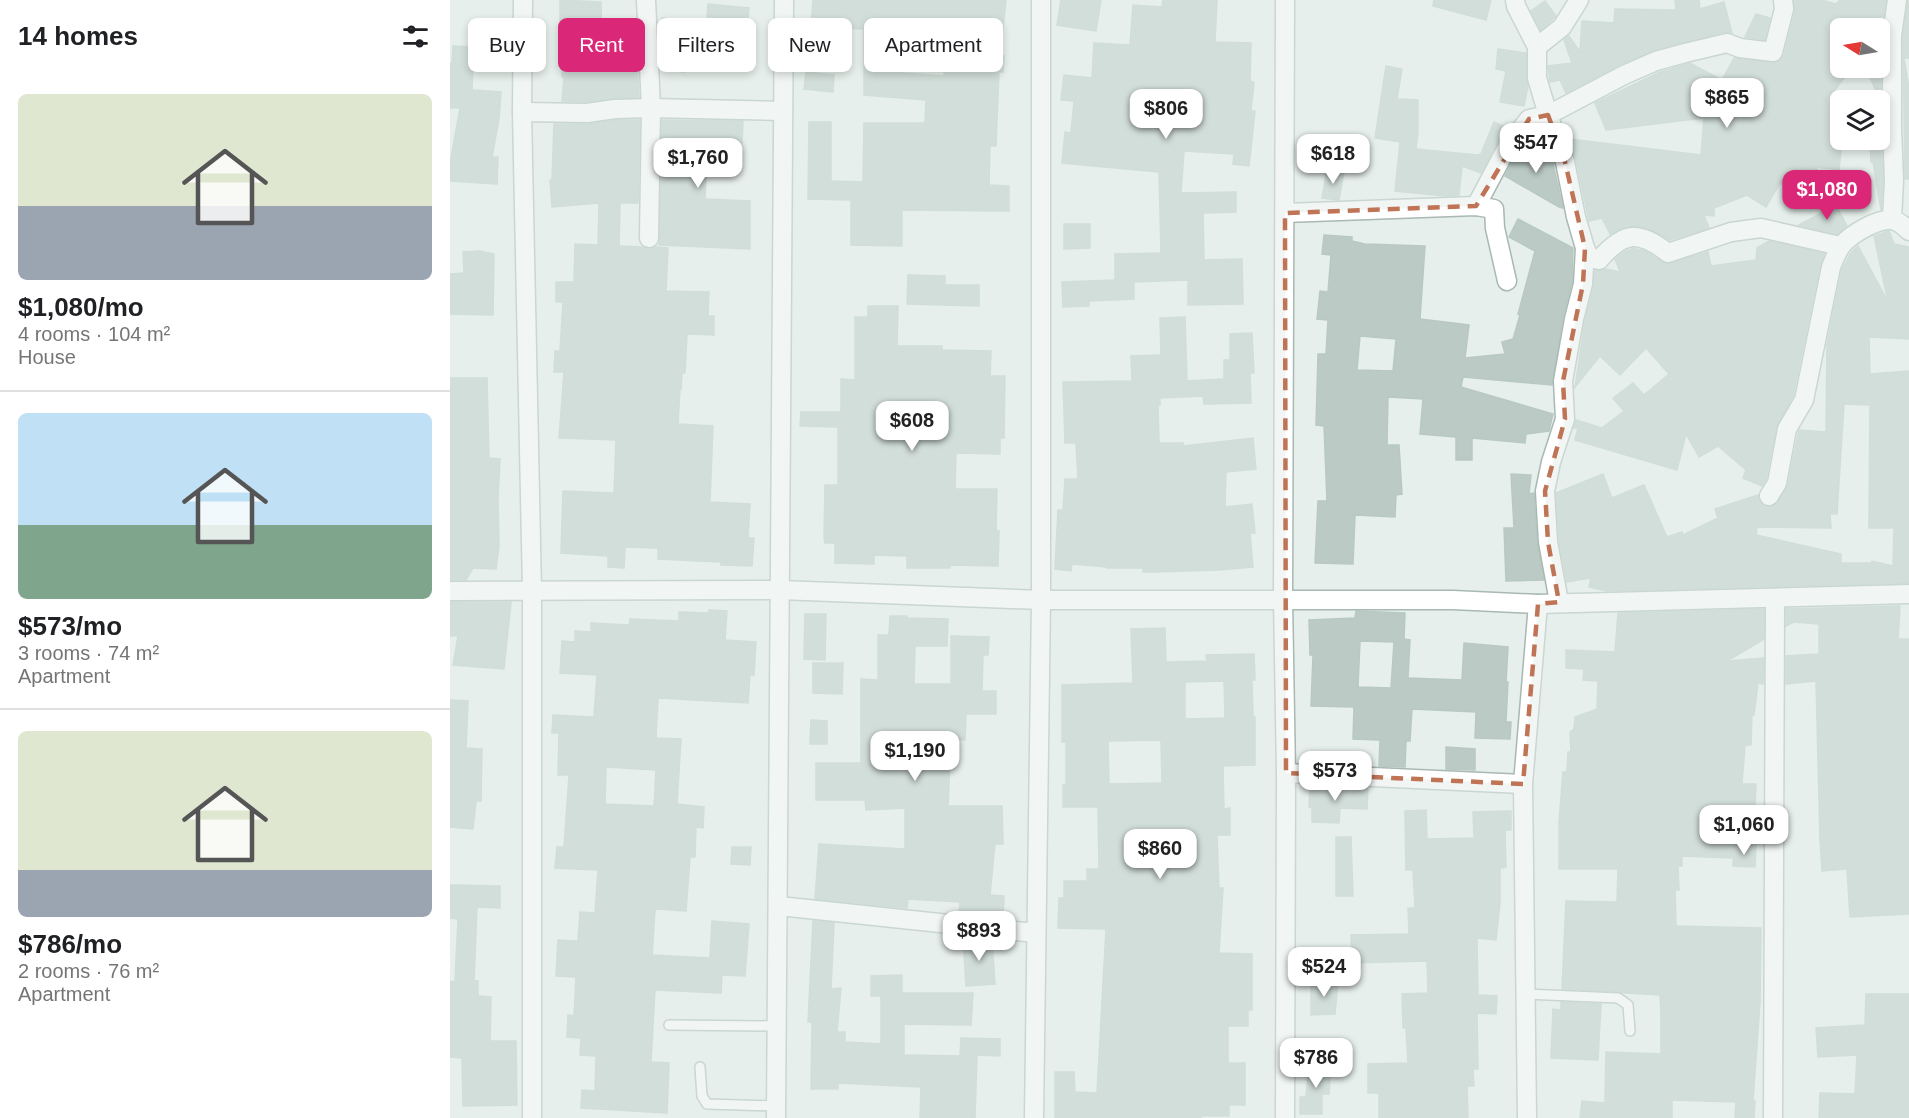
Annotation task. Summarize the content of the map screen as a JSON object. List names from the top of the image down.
{
  "north": "left",
  "page": {
    "heading": "14 homes",
    "chip": [
      "Buy",
      "Rent",
      "Filters",
      "New",
      "Apartment"
    ],
    "list": [
      {
        "name": "$1,080/mo",
        "note": "4 rooms · 104 m² · House"
      },
      {
        "name": "$573/mo",
        "note": "3 rooms · 74 m² · Apartment"
      },
      {
        "name": "$786/mo",
        "note": "2 rooms · 76 m² · Apartment"
      }
    ],
    "price": [
      "$865",
      "$806",
      "$547",
      "$618",
      "$1,760",
      "$1,080",
      "$608",
      "$1,190",
      "$573",
      "$1,060",
      "$860",
      "$893",
      "$524",
      "$786"
    ]
  }
}
